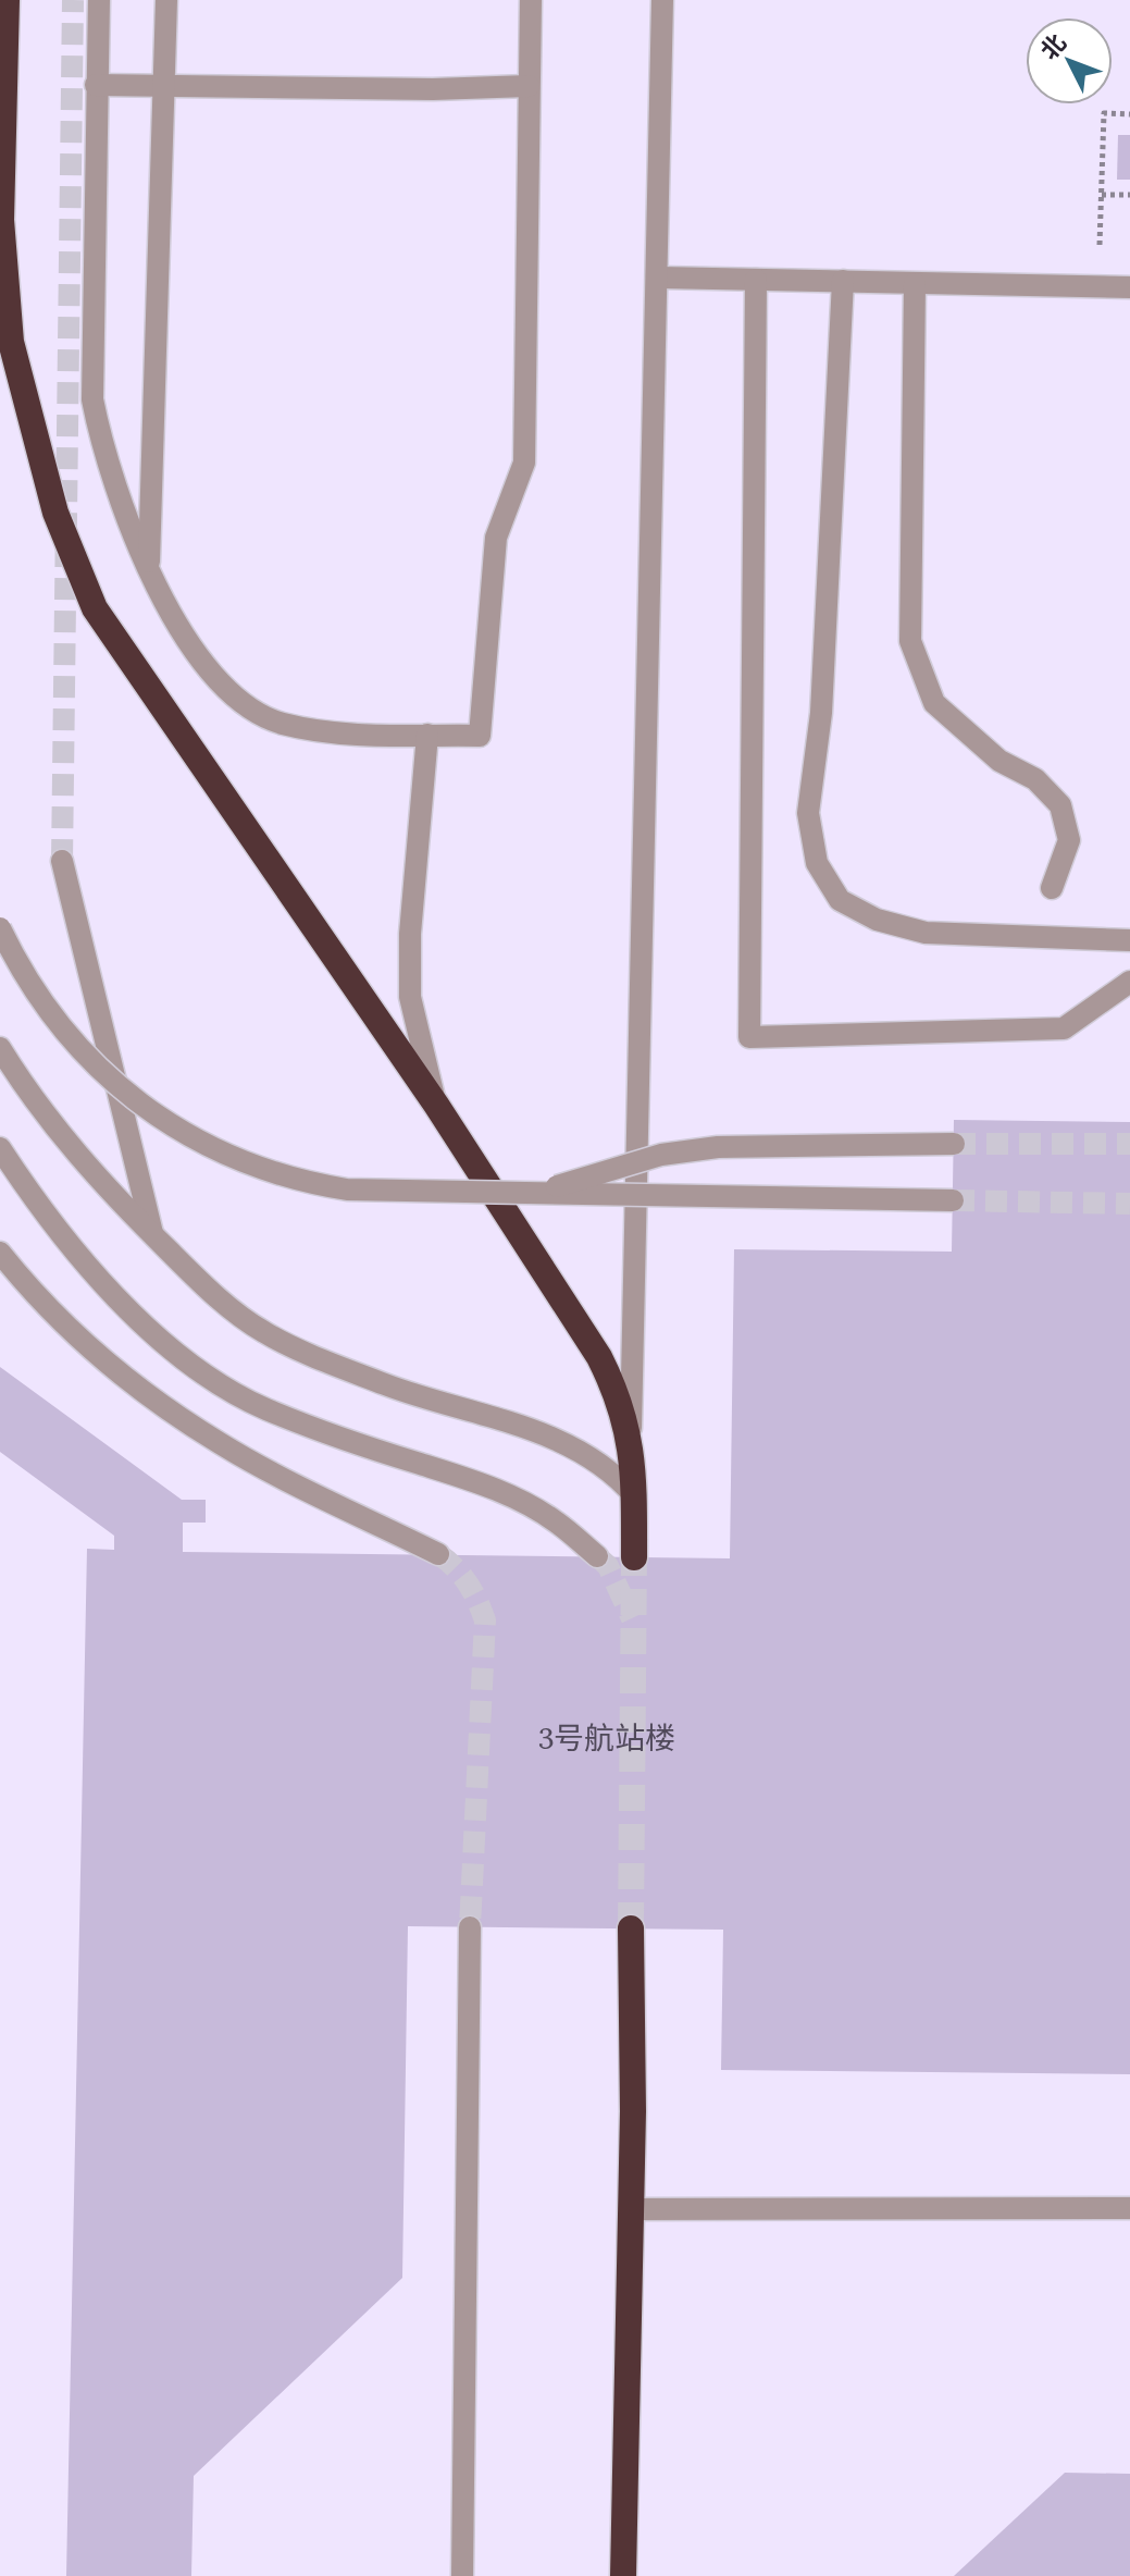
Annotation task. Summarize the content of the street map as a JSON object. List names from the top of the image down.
{
  "house_numbers": ["3号航站楼"],
  "north": "top left"
}
